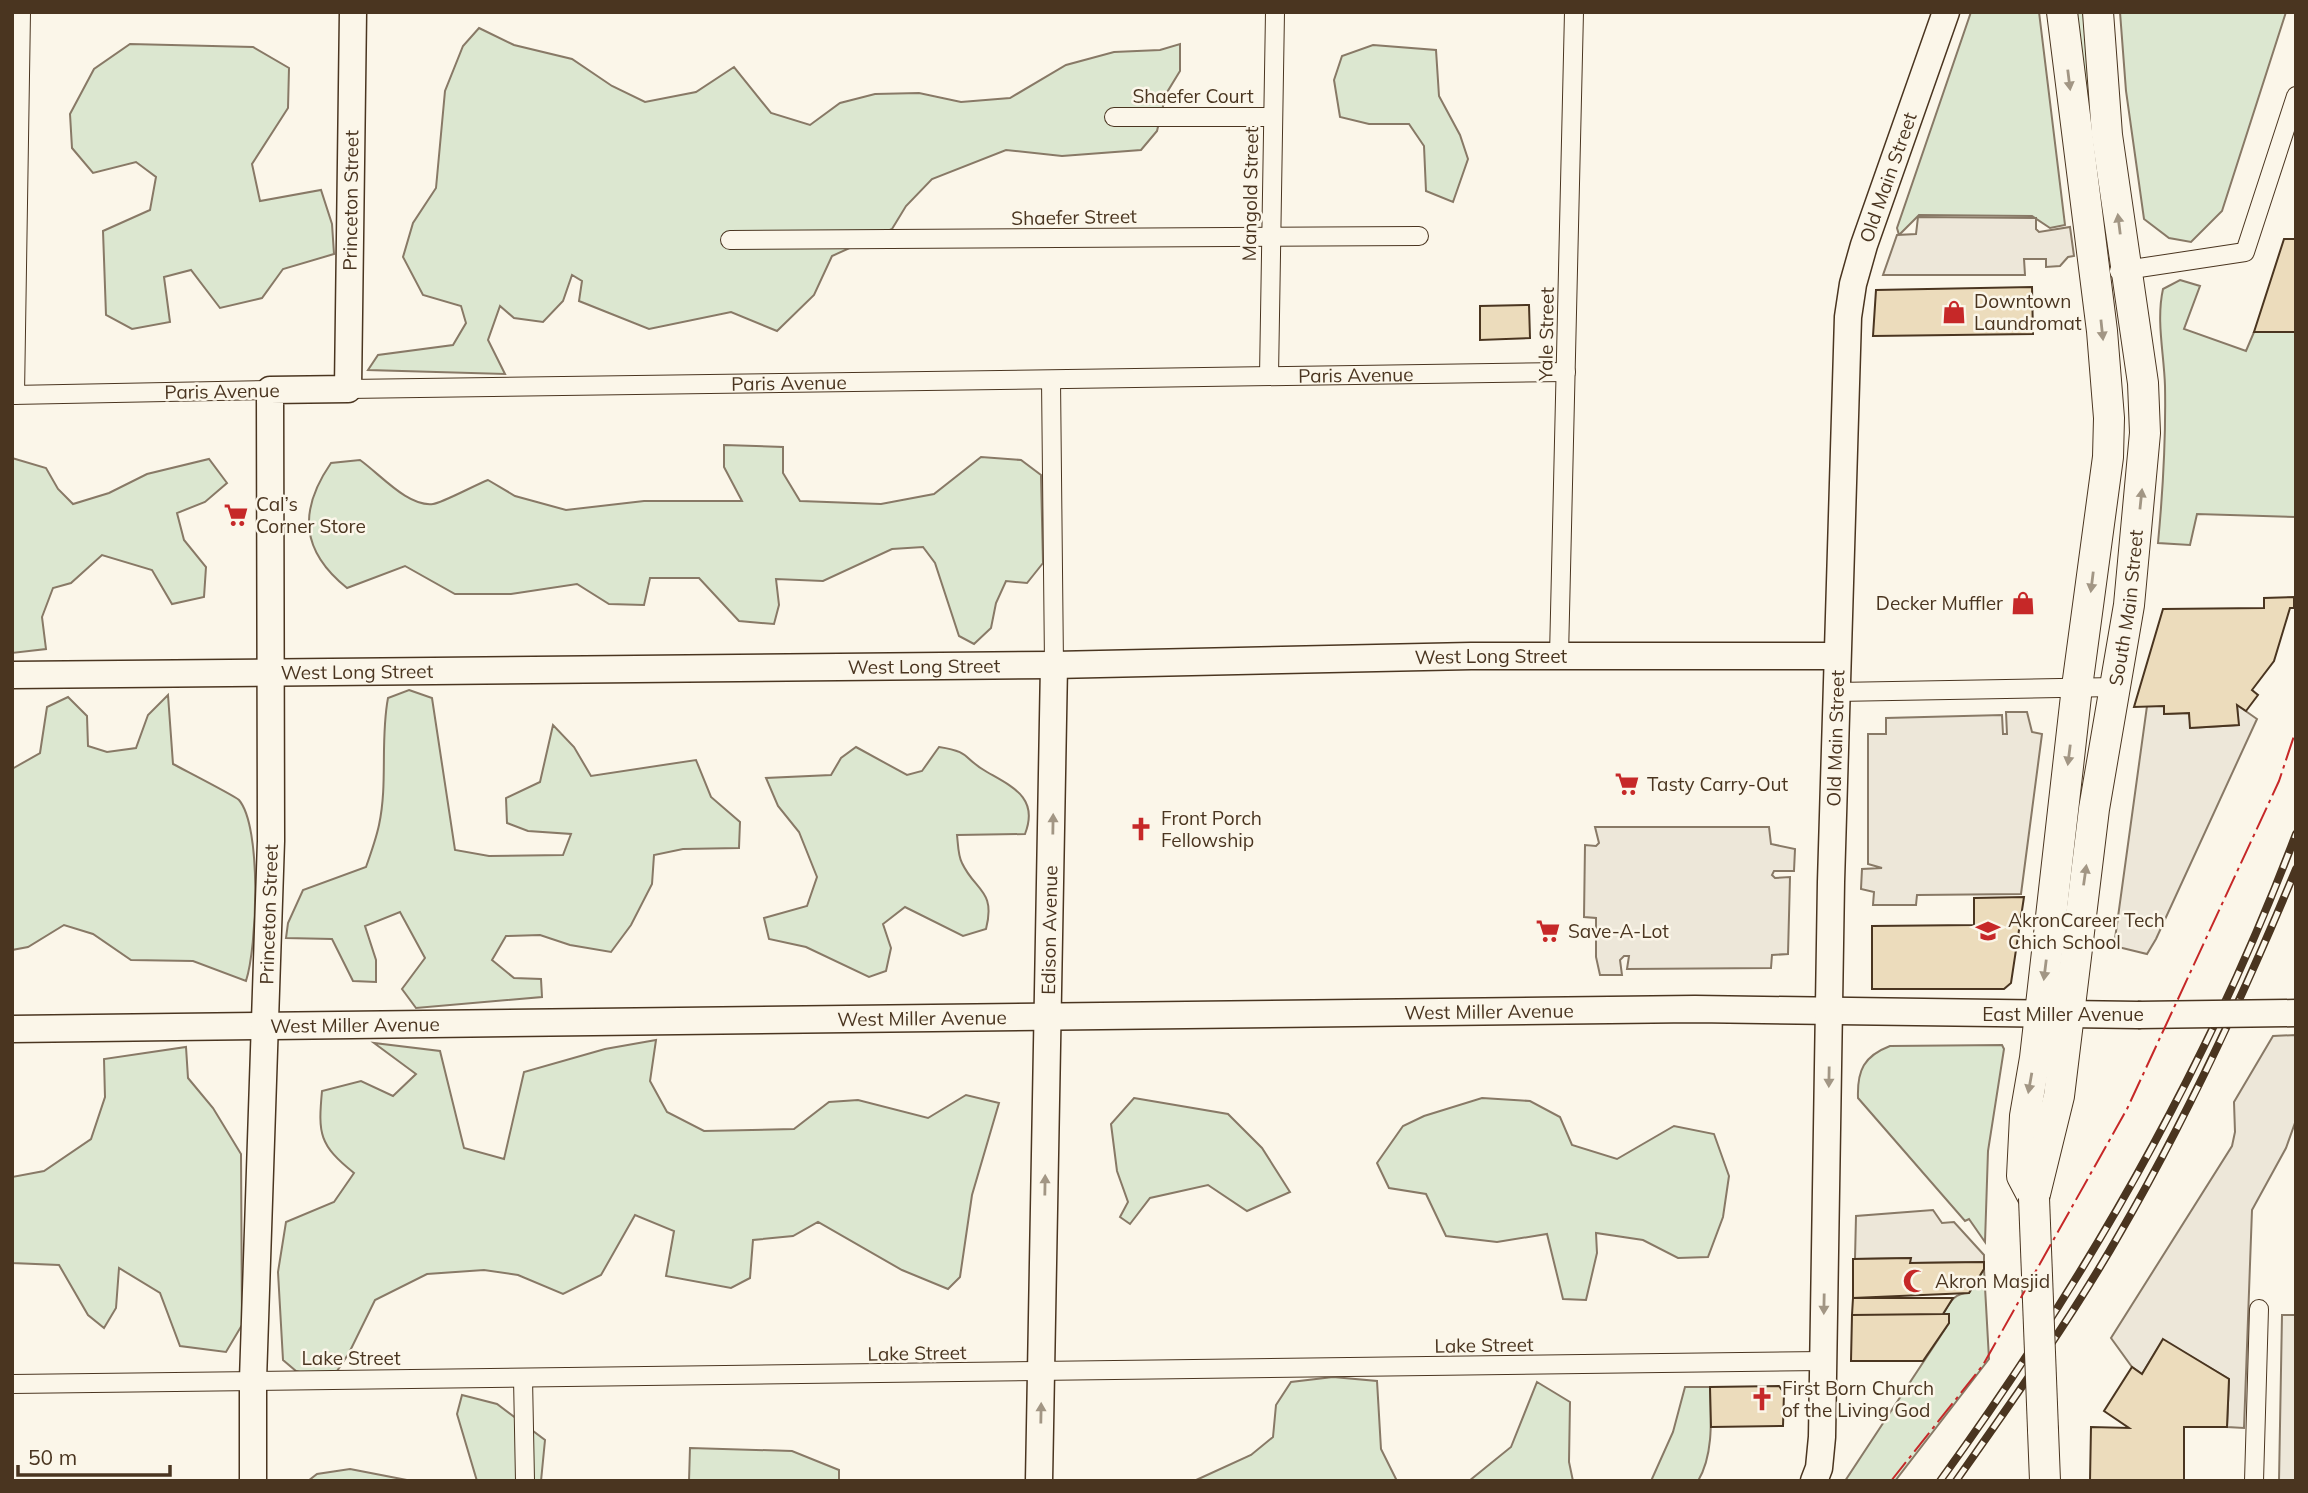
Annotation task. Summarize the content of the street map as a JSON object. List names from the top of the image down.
{
  "streets": {
    "main road": ["South Main Street"],
    "street": [
      "Shaefer Court",
      "Old Main Street",
      "Mangold Street",
      "Princeton Street",
      "Shaefer Street",
      "Yale Street",
      "Paris Avenue",
      "West Long Street",
      "Edison Avenue",
      "West Miller Avenue",
      "East Miller Avenue",
      "Lake Street"
    ]
  },
  "crossings": [
    ["Shaefer Court", "Mangold Street"],
    ["Old Main Street", "West Long Street"],
    ["Old Main Street", "West Miller Avenue"],
    ["Old Main Street", "East Miller Avenue"],
    ["Old Main Street", "Lake Street"],
    ["Mangold Street", "Shaefer Street"],
    ["Mangold Street", "Paris Avenue"],
    ["Princeton Street", "Paris Avenue"],
    ["Princeton Street", "West Long Street"],
    ["Princeton Street", "West Miller Avenue"],
    ["Princeton Street", "Lake Street"],
    ["Yale Street", "Paris Avenue"],
    ["Yale Street", "West Long Street"],
    ["Paris Avenue", "Edison Avenue"],
    ["South Main Street", "East Miller Avenue"],
    ["West Long Street", "Edison Avenue"],
    ["Edison Avenue", "West Miller Avenue"],
    ["Edison Avenue", "Lake Street"],
    ["West Miller Avenue", "East Miller Avenue"]
  ],
  "one_way": ["Edison Avenue"],
  "places": {
    "shop": ["Downtown Laundromat", "Decker Muffler"],
    "supermarket": ["Cal’s Corner Store", "Tasty Carry-Out", "Save-A-Lot"],
    "church": ["Front Porch Fellowship", "First Born Church of the Living God"],
    "school or university": ["AkronCareer Tech Chich School"],
    "mosque": ["Akron Masjid"]
  },
  "scale_bar": "50 m"
}
